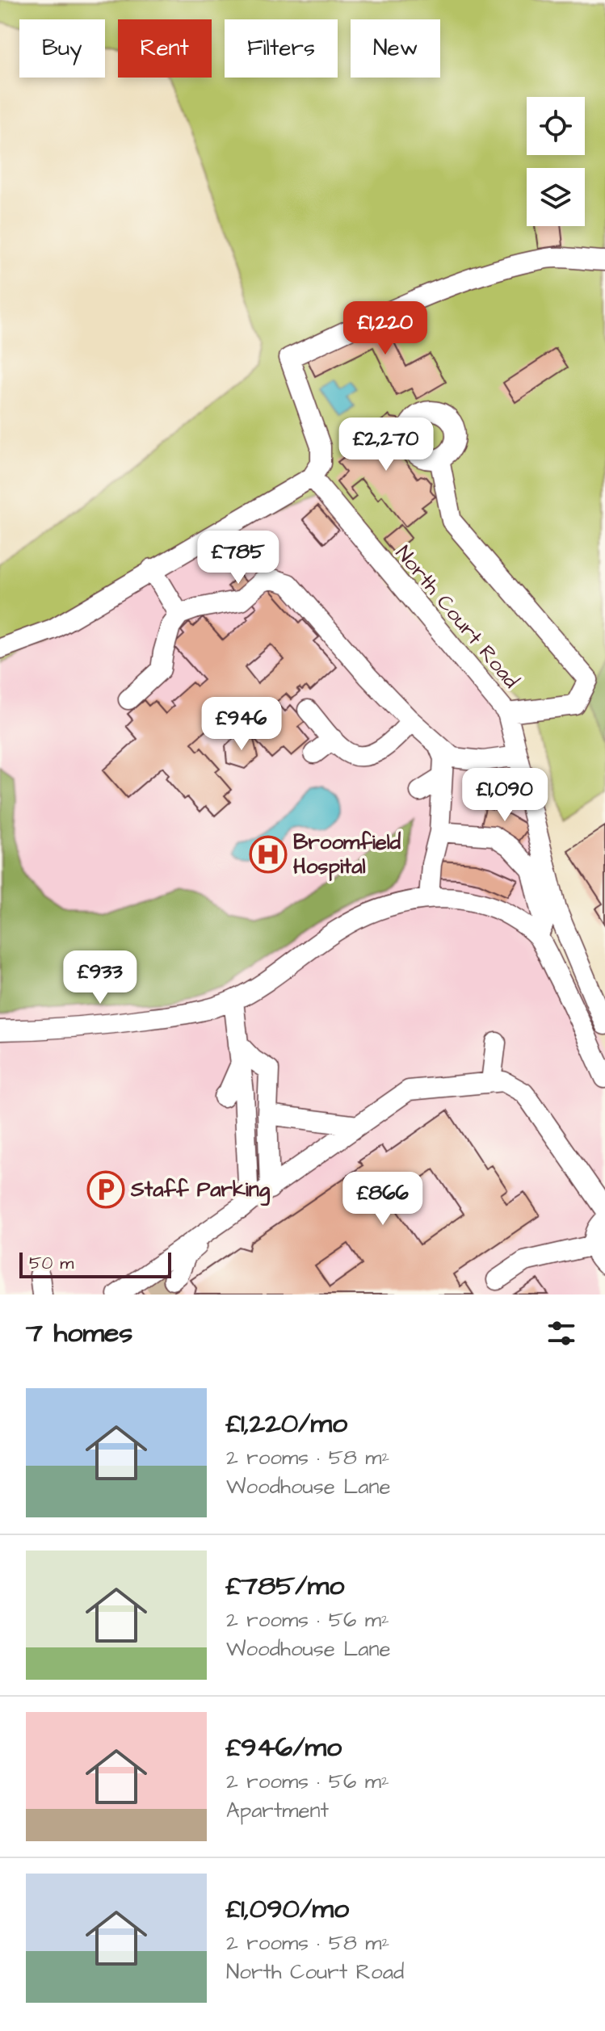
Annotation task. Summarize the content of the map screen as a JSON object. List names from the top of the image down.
{
  "streets": {
    "street": ["North Court Road"]
  },
  "places": {
    "hospital": ["Broomfield Hospital"],
    "parking": ["Staff Parking"]
  },
  "scale_bar": "50 m",
  "page": {
    "chip": [
      "Buy",
      "Rent",
      "Filters",
      "New"
    ],
    "price": [
      "£1,220",
      "£2,270",
      "£785",
      "£946",
      "£1,090",
      "£933",
      "£866"
    ],
    "scale": "50 m",
    "heading": "7 homes",
    "list": [
      {
        "name": "£1,220/mo",
        "note": "2 rooms · 58 m² · Woodhouse Lane"
      },
      {
        "name": "£785/mo",
        "note": "2 rooms · 56 m² · Woodhouse Lane"
      },
      {
        "name": "£946/mo",
        "note": "2 rooms · 56 m² · Apartment"
      },
      {
        "name": "£1,090/mo",
        "note": "2 rooms · 58 m² · North Court Road"
      }
    ]
  }
}
